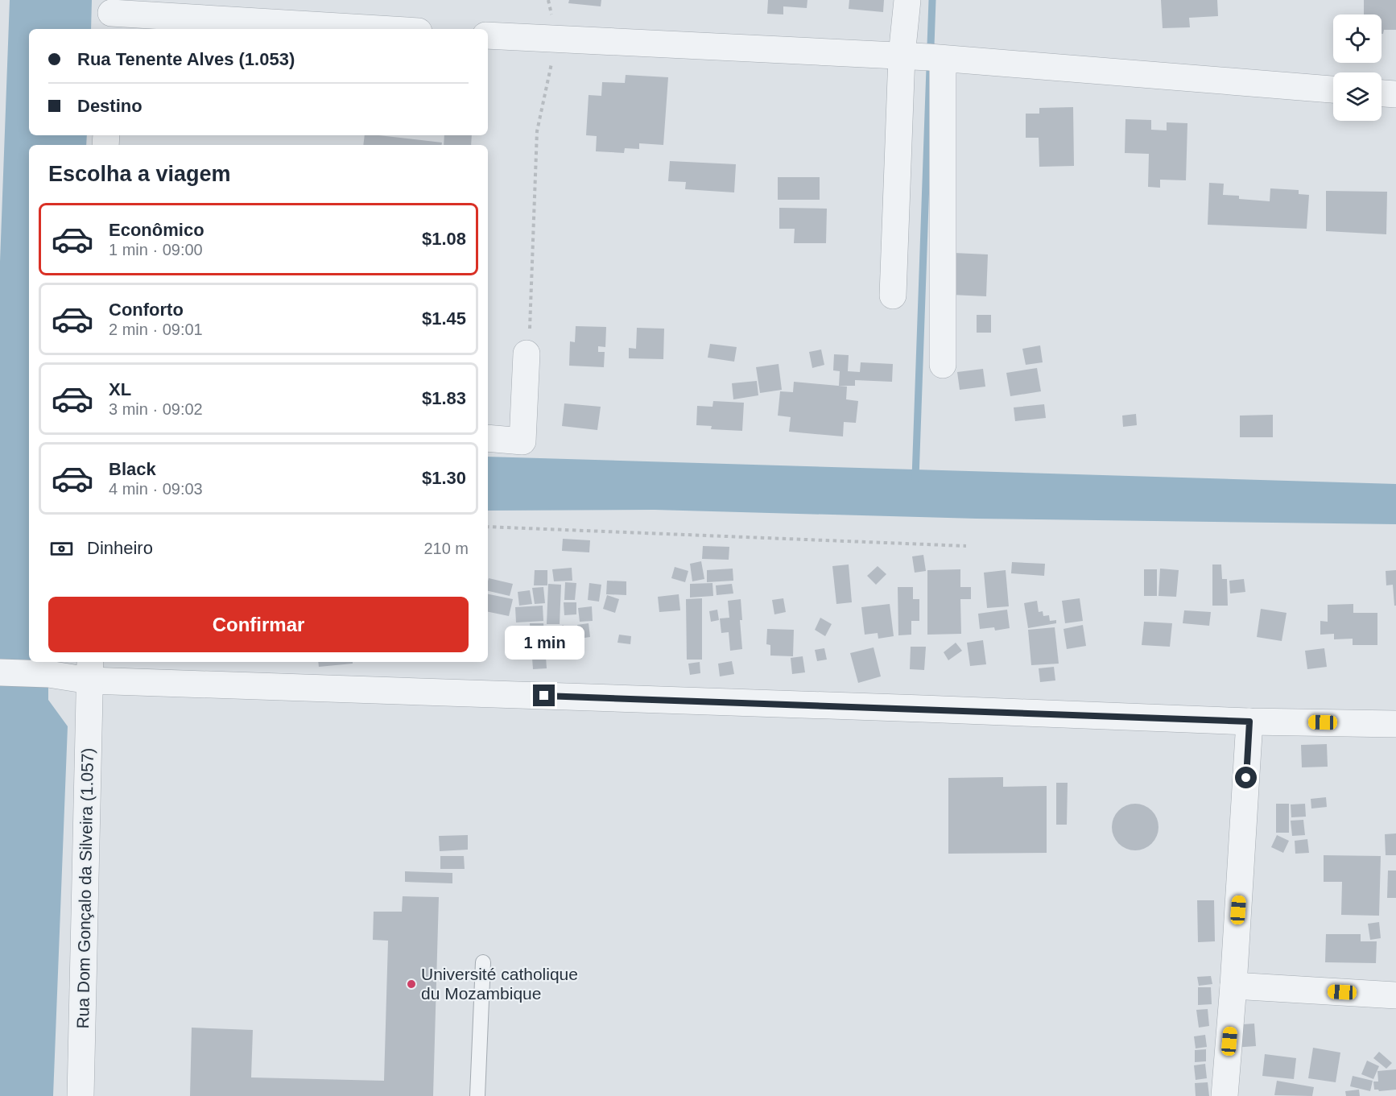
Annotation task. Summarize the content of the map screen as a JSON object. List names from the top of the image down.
{
  "streets": {
    "street": ["Rua Dom Gonçalo da Silveira (1.057)"]
  },
  "places": ["Université catholique du Mozambique"],
  "page": {
    "banner": ["Rua Tenente Alves (1.053)", "Destino"],
    "heading": "Escolha a viagem",
    "list": [
      {
        "name": "Econômico",
        "note": "1 min · 09:00",
        "value": "$1.08"
      },
      {
        "name": "Conforto",
        "note": "2 min · 09:01",
        "value": "$1.45"
      },
      {
        "name": "XL",
        "note": "3 min · 09:02",
        "value": "$1.83"
      },
      {
        "name": "Black",
        "note": "4 min · 09:03",
        "value": "$1.30"
      }
    ],
    "pay": ["Dinheiro", "210 m"],
    "buttons": "Confirmar",
    "bubble": "1 min"
  }
}
